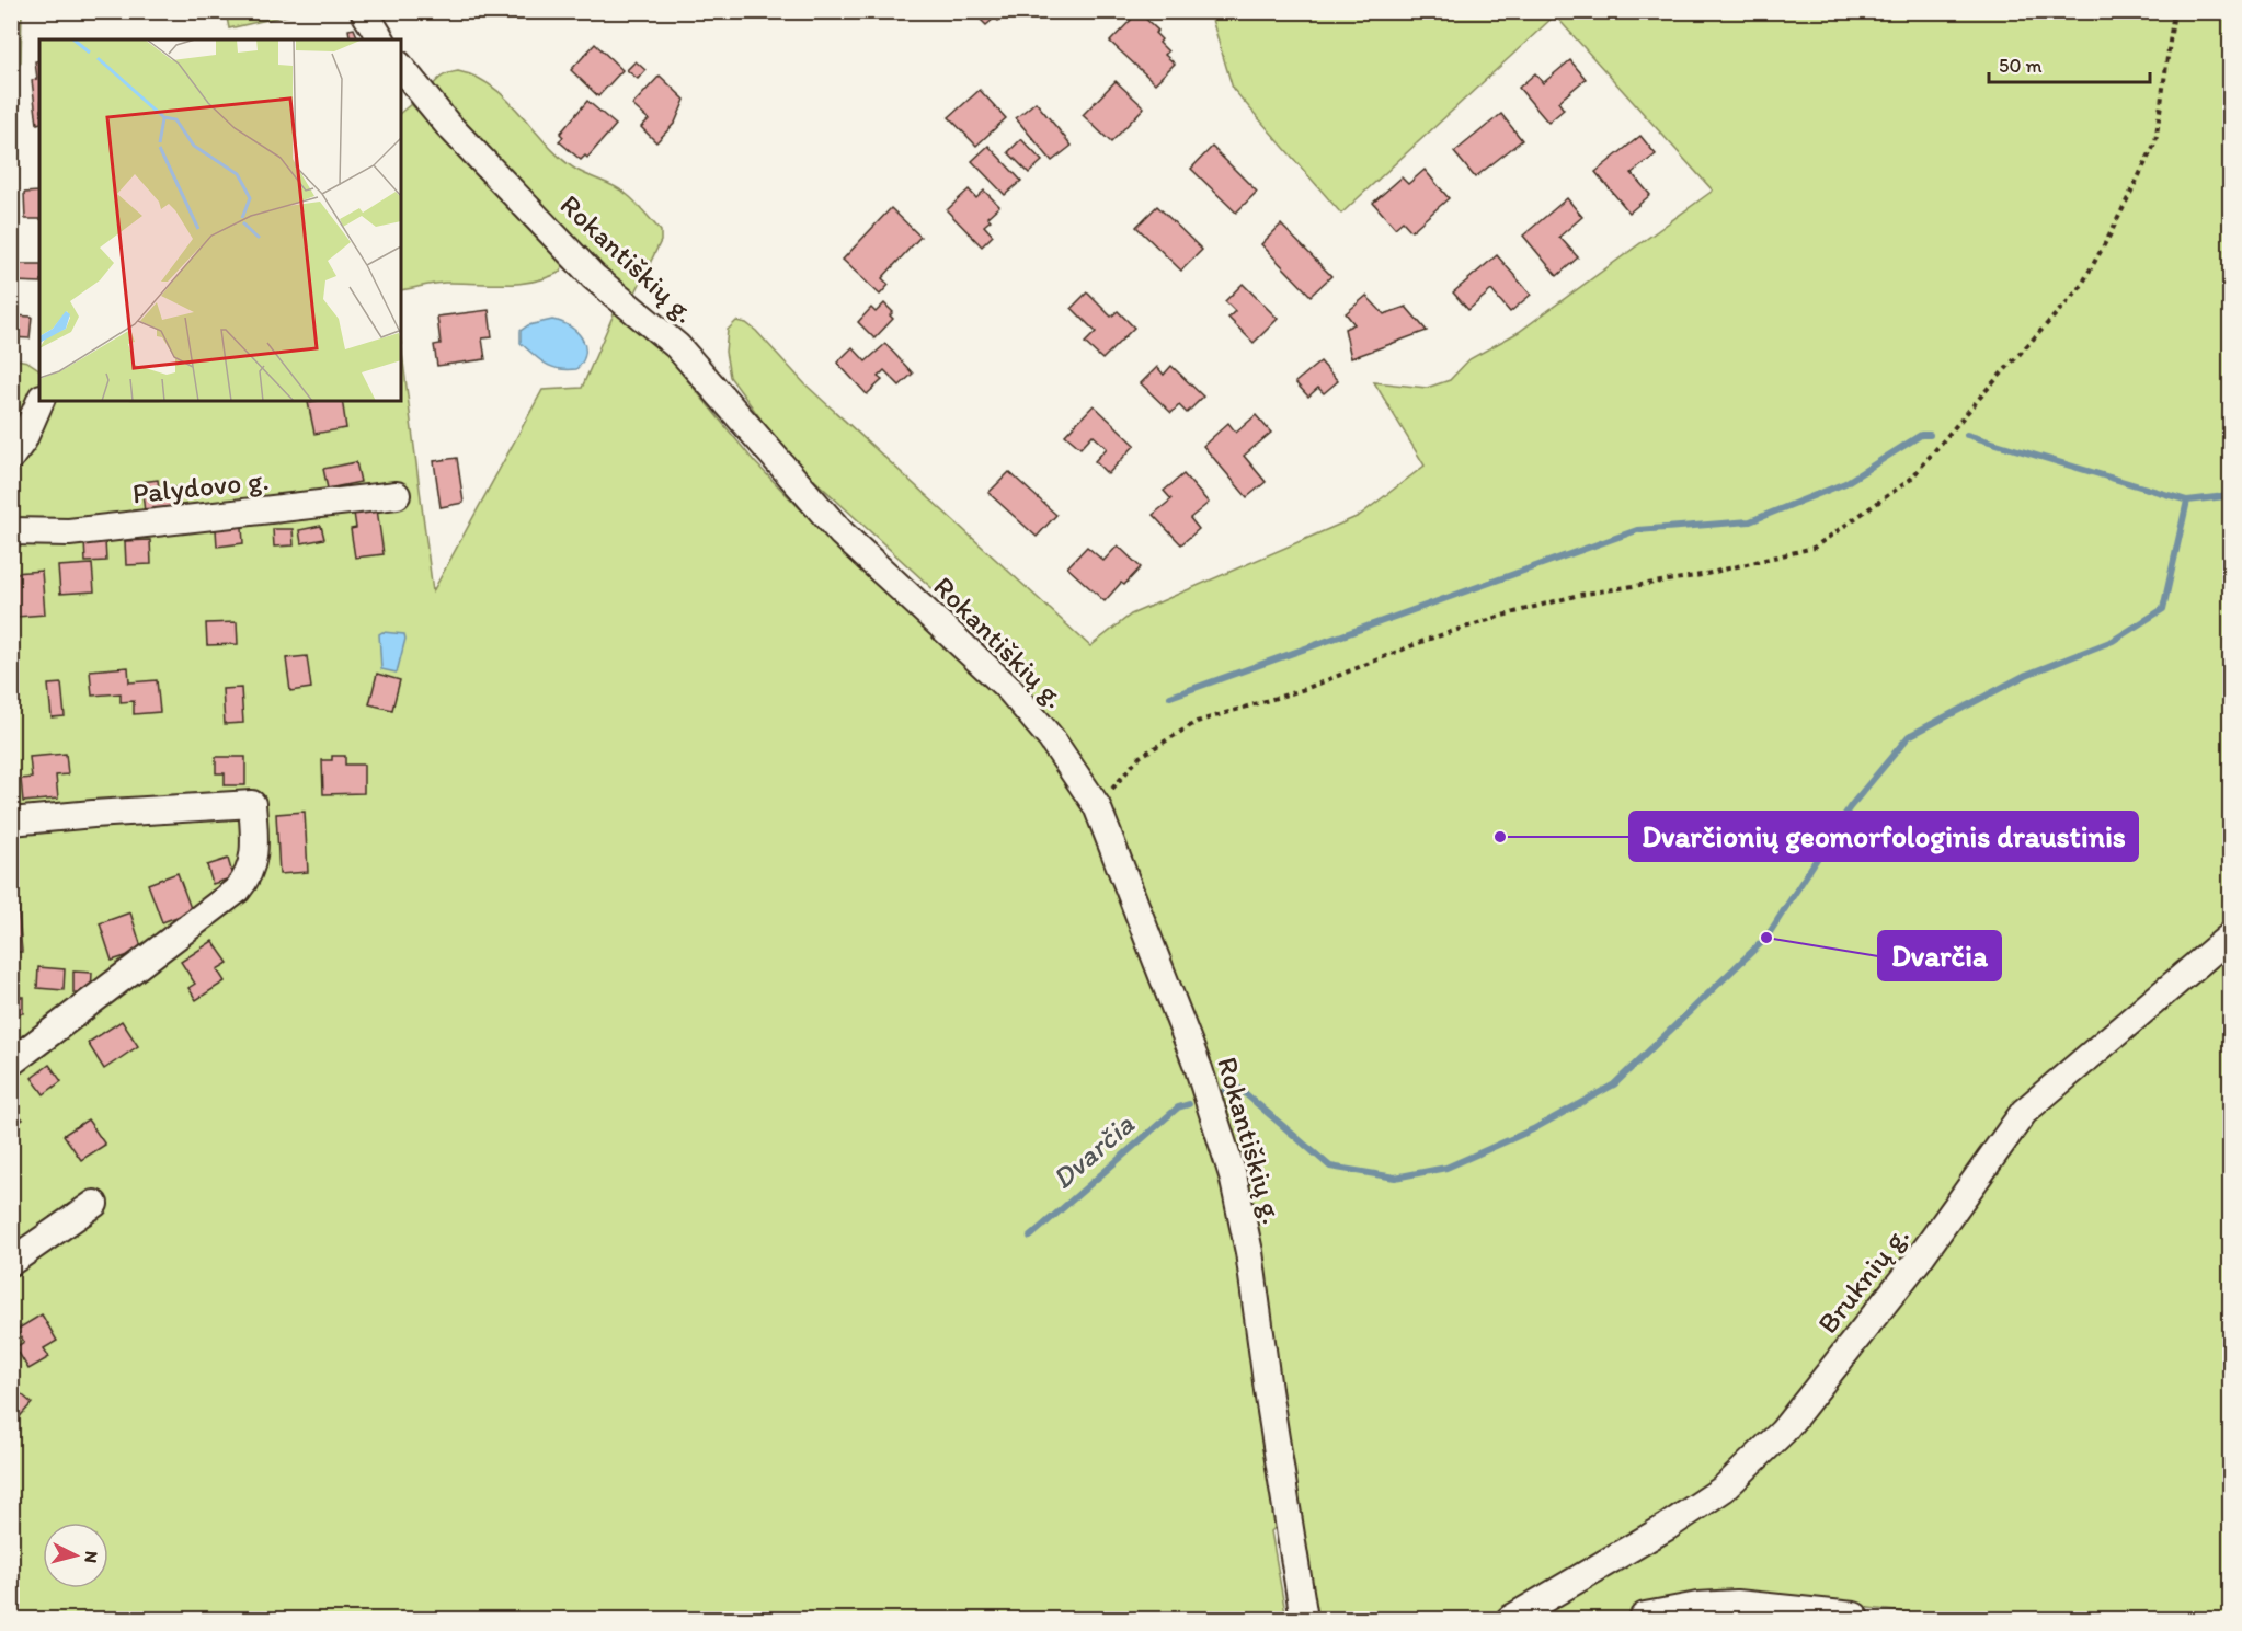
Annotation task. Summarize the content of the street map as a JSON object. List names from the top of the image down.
{
  "streets": {
    "street": ["Rokantiškių g.", "Palydovo g.", "Bruknių g."]
  },
  "water": ["Dvarčia"],
  "places": ["Dvarčionių geomorfologinis draustinis", "Dvarčia"],
  "scale_bar": "50 m",
  "north": "right"
}
